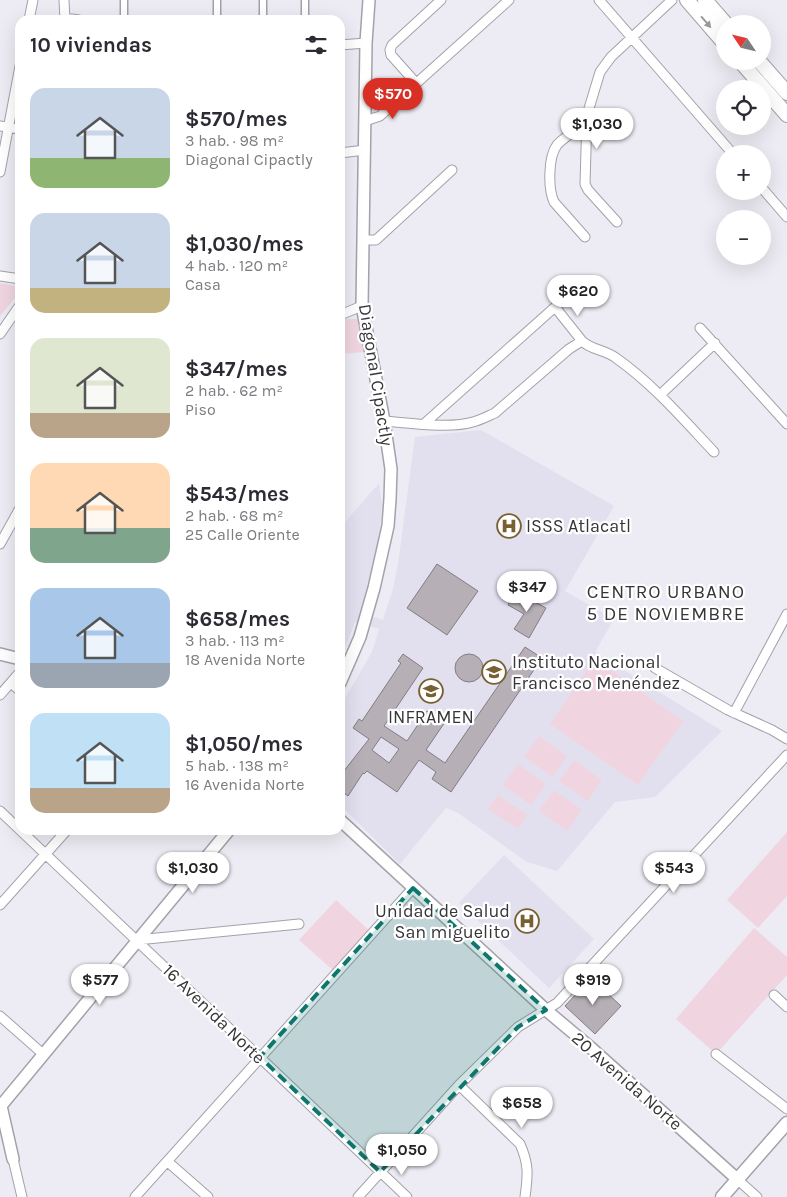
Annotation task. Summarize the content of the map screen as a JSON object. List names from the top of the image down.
{
  "streets": {
    "street": ["Diagonal Cipactly", "16 Avenida Norte", "20 Avenida Norte"]
  },
  "districts": ["CENTRO URBANO 5 DE NOVIEMBRE"],
  "places": {
    "hospital": ["ISSS Atlacatl", "Unidad de Salud San miguelito"],
    "school or university": ["Instituto Nacional Francisco Menéndez", "INFRAMEN"]
  },
  "north": "top left",
  "page": {
    "map_buttons": ["+", "−"],
    "heading": "10 viviendas",
    "list": [
      {
        "name": "$570/mes",
        "note": "3 hab. · 98 m² · Diagonal Cipactly"
      },
      {
        "name": "$1,030/mes",
        "note": "4 hab. · 120 m² · Casa"
      },
      {
        "name": "$347/mes",
        "note": "2 hab. · 62 m² · Piso"
      },
      {
        "name": "$543/mes",
        "note": "2 hab. · 68 m² · 25 Calle Oriente"
      },
      {
        "name": "$658/mes",
        "note": "3 hab. · 113 m² · 18 Avenida Norte"
      },
      {
        "name": "$1,050/mes",
        "note": "5 hab. · 138 m² · 16 Avenida Norte"
      }
    ],
    "price": [
      "$570",
      "$1,030",
      "$620",
      "$347",
      "$1,030",
      "$543",
      "$577",
      "$919",
      "$658",
      "$1,050"
    ]
  }
}
